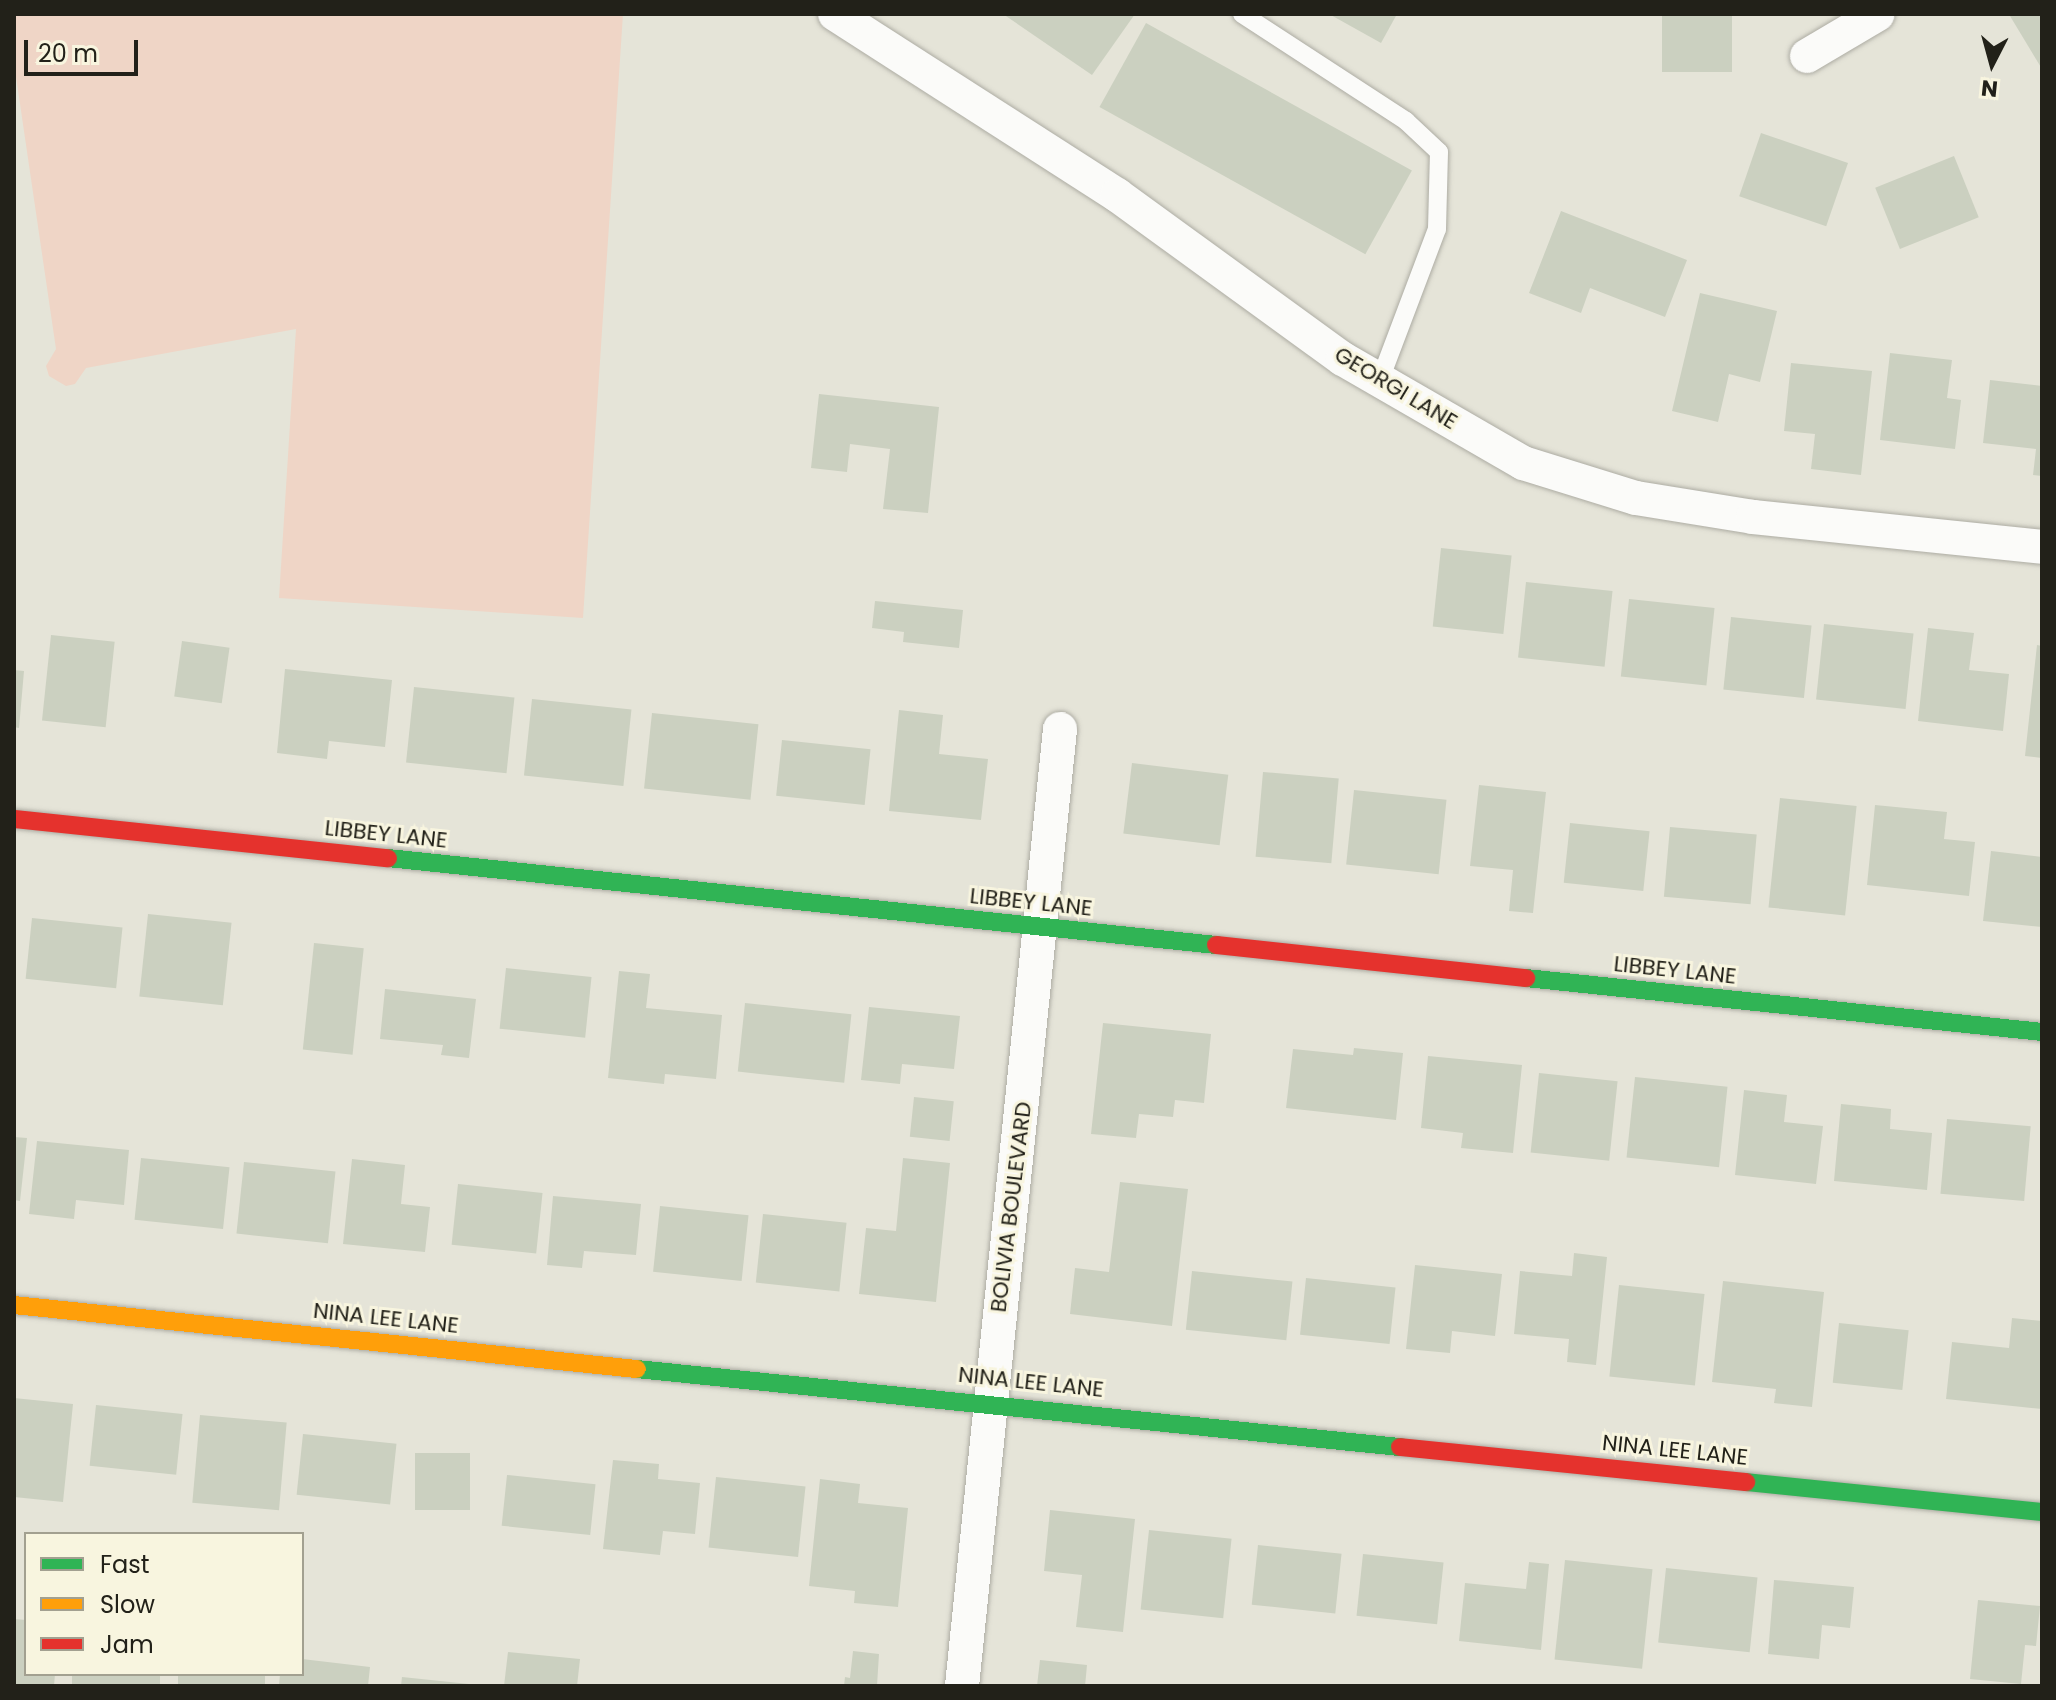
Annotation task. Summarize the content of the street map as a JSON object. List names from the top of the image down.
{
  "streets": {
    "street": [
      "GEORGI LANE",
      "LIBBEY LANE",
      "BOLIVIA BOULEVARD",
      "NINA LEE LANE"
    ]
  },
  "crossings": [
    ["LIBBEY LANE", "BOLIVIA BOULEVARD"],
    ["BOLIVIA BOULEVARD", "NINA LEE LANE"]
  ],
  "legend": ["Fast", "Slow", "Jam"],
  "scale_bar": "20 m",
  "north": "bottom"
}
